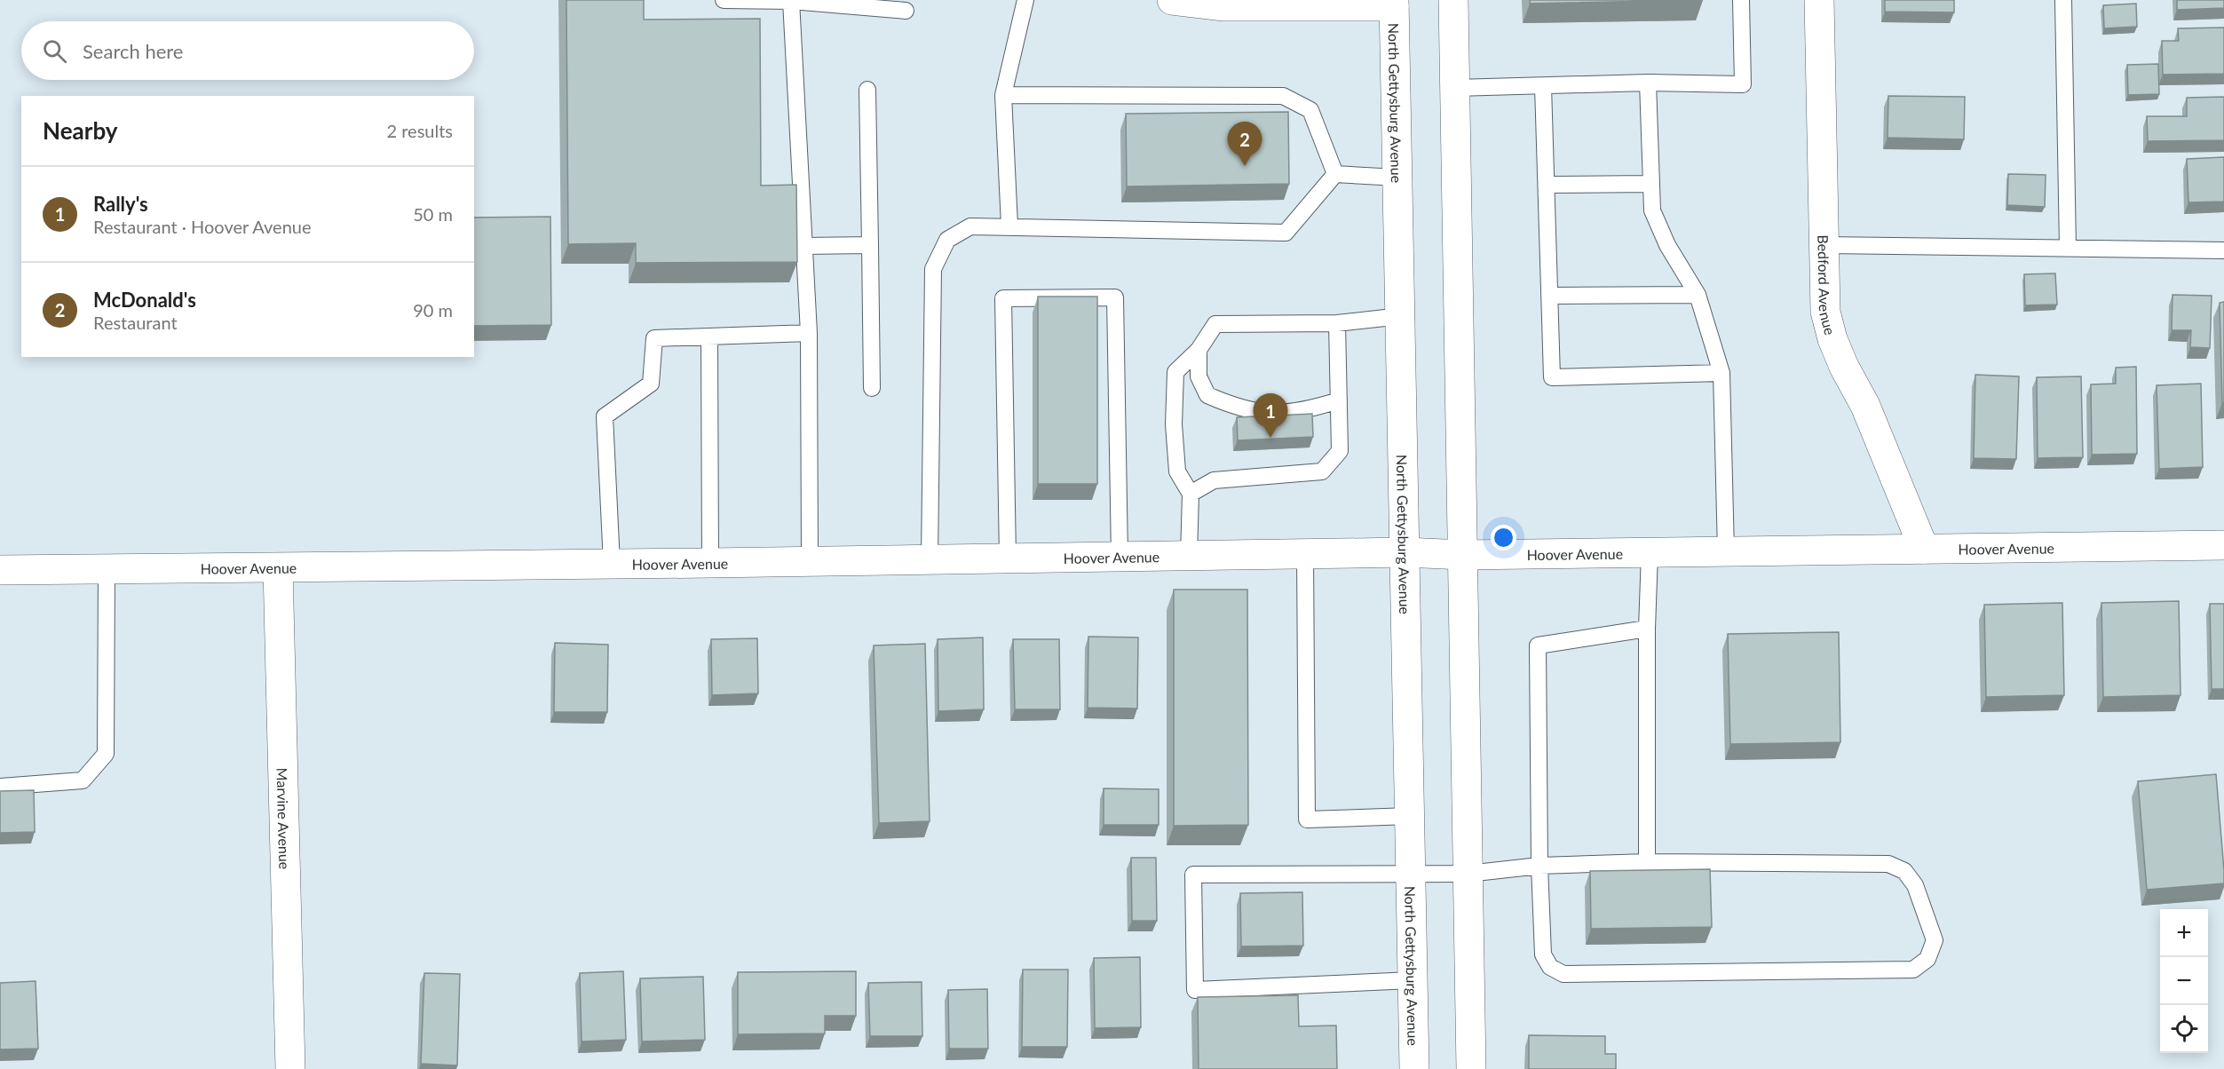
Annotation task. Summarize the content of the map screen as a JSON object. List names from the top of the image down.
{
  "streets": {
    "street": [
      "North Gettysburg Avenue",
      "Bedford Avenue",
      "Hoover Avenue",
      "Marvine Avenue"
    ]
  },
  "crossings": [
    ["North Gettysburg Avenue", "Hoover Avenue"],
    ["Bedford Avenue", "Hoover Avenue"],
    ["Hoover Avenue", "Marvine Avenue"]
  ],
  "page": {
    "search": "Search here",
    "heading": ["Nearby", "2 results"],
    "pins": ["2", "1"],
    "list": [
      {
        "mark": "1",
        "name": "Rally's",
        "note": "Restaurant · Hoover Avenue",
        "value": "50 m"
      },
      {
        "mark": "2",
        "name": "McDonald's",
        "note": "Restaurant",
        "value": "90 m"
      }
    ],
    "map_buttons": ["+", "−"]
  }
}
